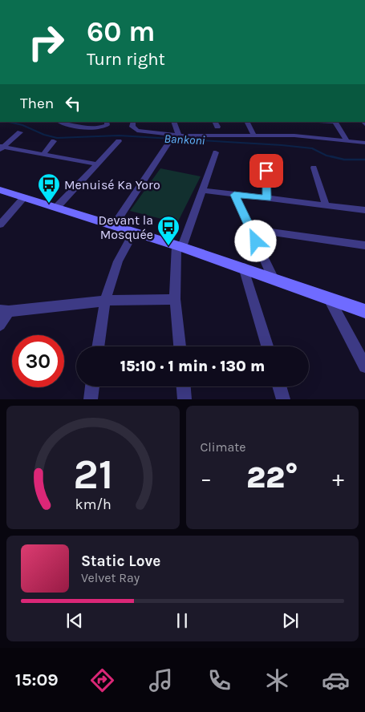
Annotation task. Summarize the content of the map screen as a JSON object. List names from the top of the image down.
{
  "water": ["Bankoni"],
  "places": {
    "bus stop": ["Menuisé Ka Yoro", "Devant la Mosquée"]
  },
  "page": {
    "turn": ["60 m", "Turn right"],
    "then": "Then",
    "limit": "30",
    "trip": "15:10 · 1 min · 130 m",
    "tile": "Climate",
    "heat": ["−", "22°", "+"],
    "song": ["Static Love", "Velvet Ray"],
    "tabs": "15:09",
    "gauge": ["21", "km/h"]
  }
}
